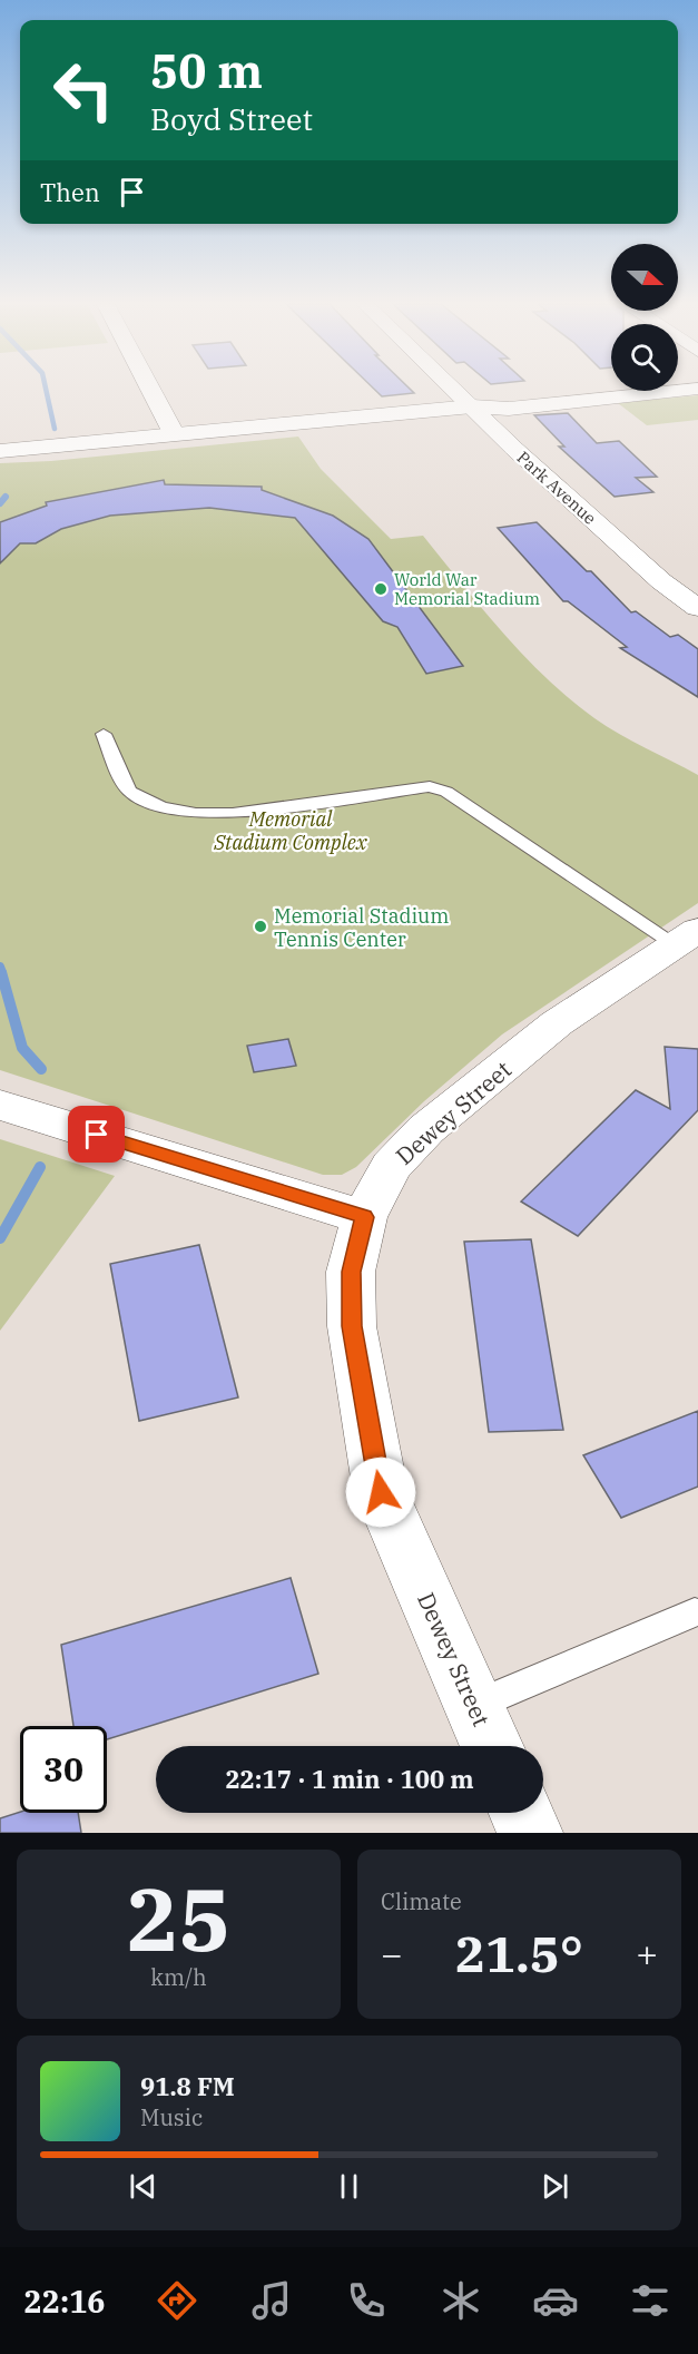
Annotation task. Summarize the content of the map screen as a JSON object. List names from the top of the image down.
{
  "streets": {
    "street": ["Park Avenue", "Dewey Street"]
  },
  "parks": ["Memorial Stadium Complex"],
  "places": ["World War Memorial Stadium", "Memorial Stadium Tennis Center"],
  "north": "right",
  "page": {
    "turn": ["50 m", "Boyd Street"],
    "then": "Then",
    "limit": "30",
    "trip": "22:17 · 1 min · 100 m",
    "tile": [
      ["25", "km/h"],
      "Climate"
    ],
    "heat": ["−", "21.5°", "+"],
    "song": ["91.8 FM", "Music"],
    "tabs": "22:16"
  }
}
